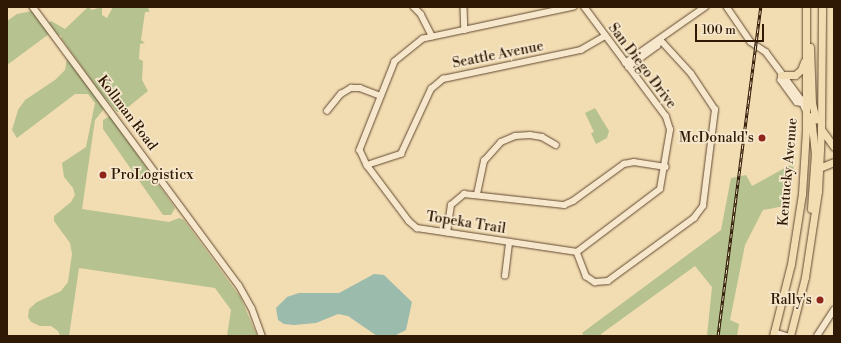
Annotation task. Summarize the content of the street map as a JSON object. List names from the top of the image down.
{
  "streets": {
    "main road": ["Kentucky Avenue"],
    "street": [
      "Seattle Avenue",
      "San Diego Drive",
      "Kollman Road",
      "Topeka Trail"
    ]
  },
  "crossings": [
    ["Seattle Avenue", "San Diego Drive"],
    ["Seattle Avenue", "Topeka Trail"],
    ["San Diego Drive", "Topeka Trail"]
  ],
  "places": ["McDonald's", "ProLogisticx", "Rally's"],
  "scale_bar": "100 m"
}
